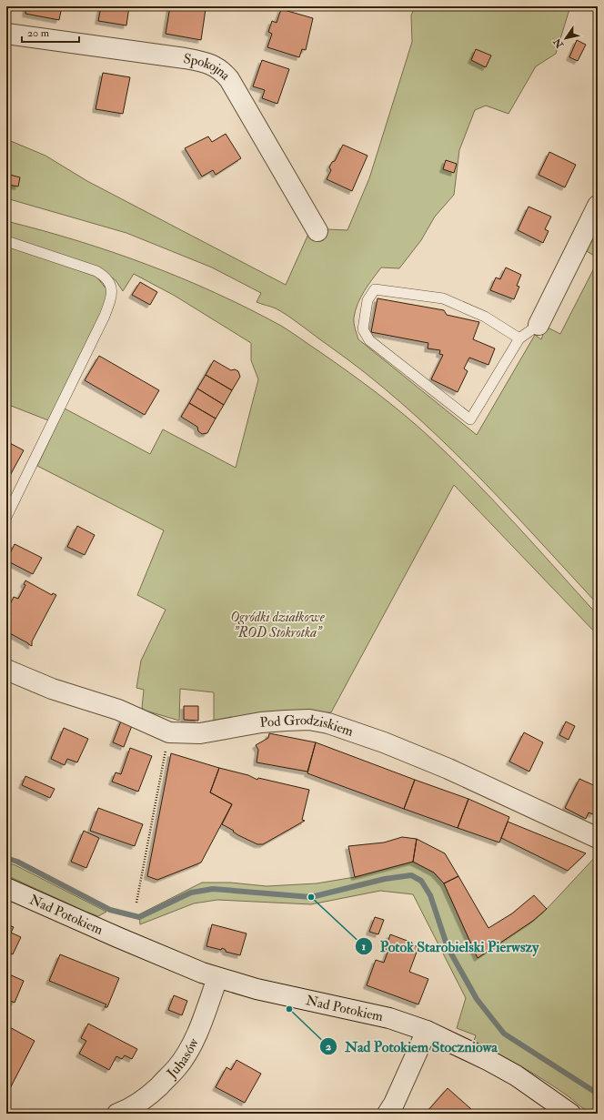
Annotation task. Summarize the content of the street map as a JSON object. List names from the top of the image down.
{
  "streets": {
    "street": [
      "Spokojna",
      "Pod Grodziskiem",
      "Nad Potokiem",
      "Juhasów"
    ]
  },
  "crossings": [
    ["Nad Potokiem", "Juhasów"]
  ],
  "parks": ["Ogródki działkowe \"ROD Stokrotka\""],
  "places": ["Potok Starobielski Pierwszy", "Nad Potokiem Stoczniowa"],
  "scale_bar": "20 m",
  "north": "bottom left"
}
